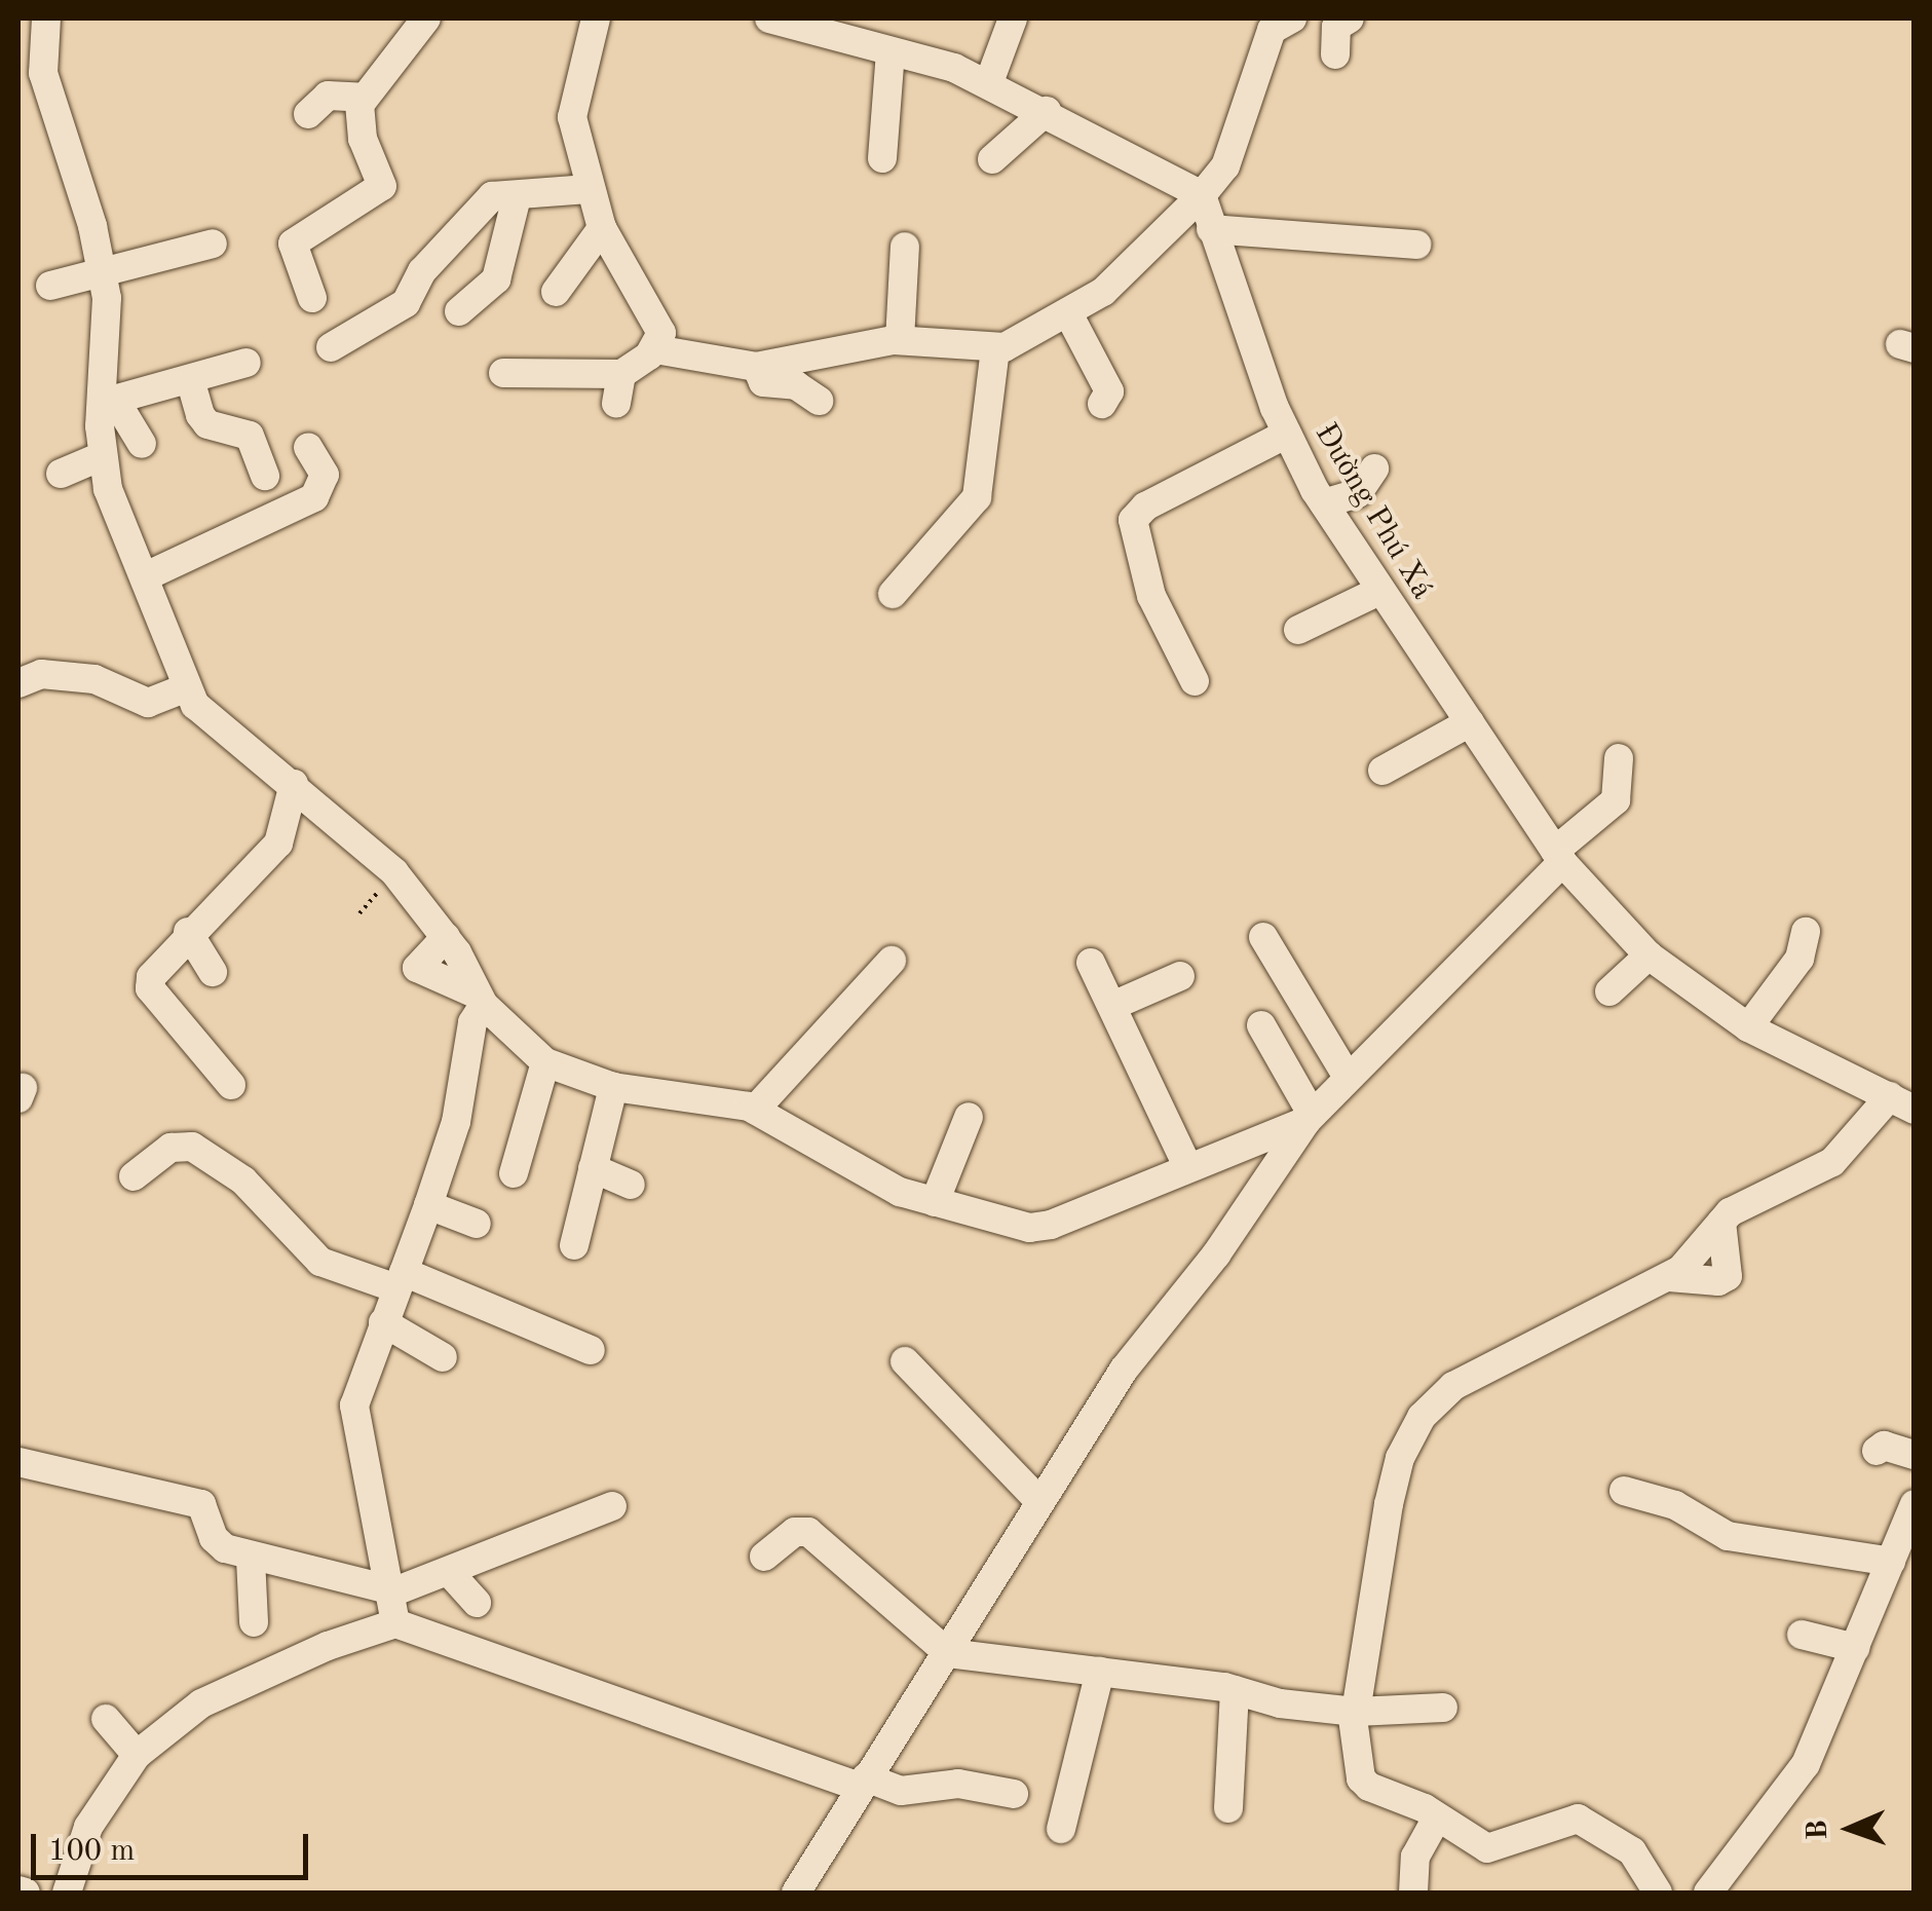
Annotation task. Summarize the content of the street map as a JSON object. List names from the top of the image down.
{
  "streets": {
    "street": ["Đường Phú Xá"]
  },
  "scale_bar": "100 m",
  "north": "left"
}
